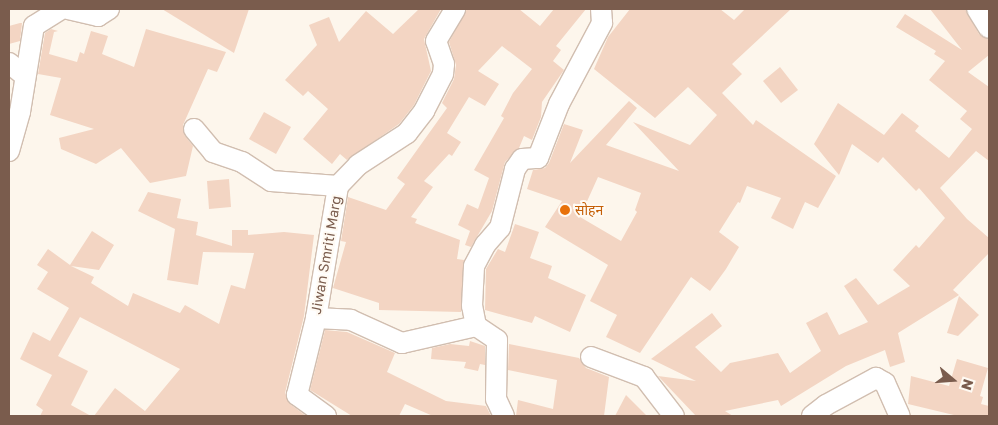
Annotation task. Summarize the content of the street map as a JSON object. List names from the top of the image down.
{
  "streets": {
    "street": ["Jiwan Smriti Marg"]
  },
  "places": ["सोहन"],
  "north": "right"
}
